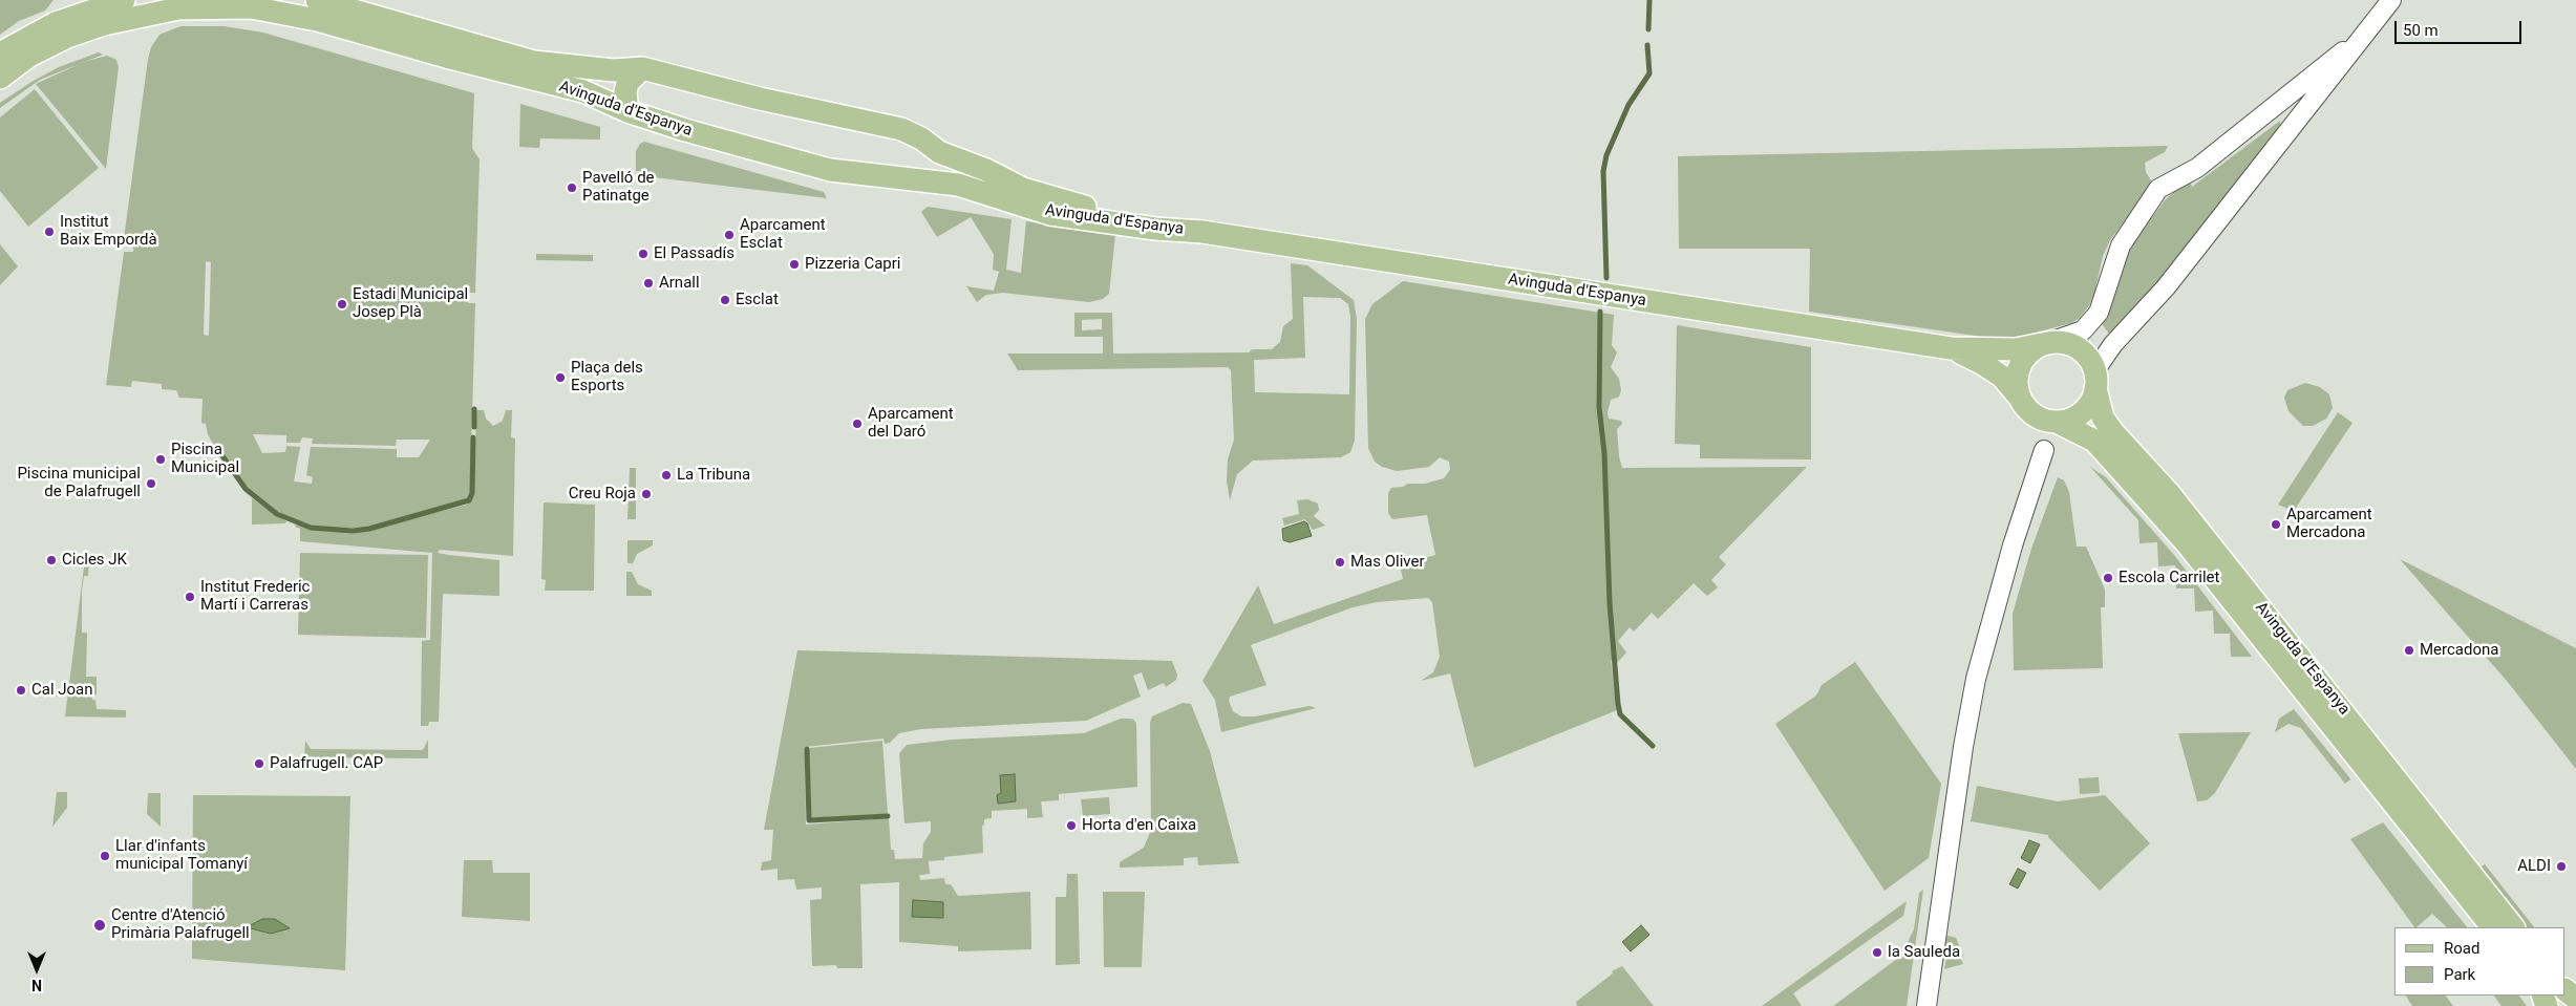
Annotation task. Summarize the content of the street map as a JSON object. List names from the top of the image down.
{
  "streets": {
    "main road": ["Avinguda d'Espanya"]
  },
  "places": [
    "Pavelló de Patinatge",
    "Institut Baix Empordà",
    "Aparcament Esclat",
    "El Passadís",
    "Pizzeria Capri",
    "Arnall",
    "Esclat",
    "Estadi Municipal Josep Plà",
    "Plaça dels Esports",
    "Aparcament del Daró",
    "Piscina Municipal",
    "La Tribuna",
    "Piscina municipal de Palafrugell",
    "Creu Roja",
    "Aparcament Mercadona",
    "Cicles JK",
    "Mas Oliver",
    "Escola Carrilet",
    "Institut Frederic Martí i Carreras",
    "Mercadona",
    "Cal Joan",
    "Palafrugell. CAP",
    "Horta d'en Caixa",
    "Llar d'infants municipal Tomanyí",
    "ALDI",
    "Centre d'Atenció Primària Palafrugell",
    "la Sauleda"
  ],
  "legend": ["Road", "Park"],
  "scale_bar": "50 m",
  "north": "bottom"
}
